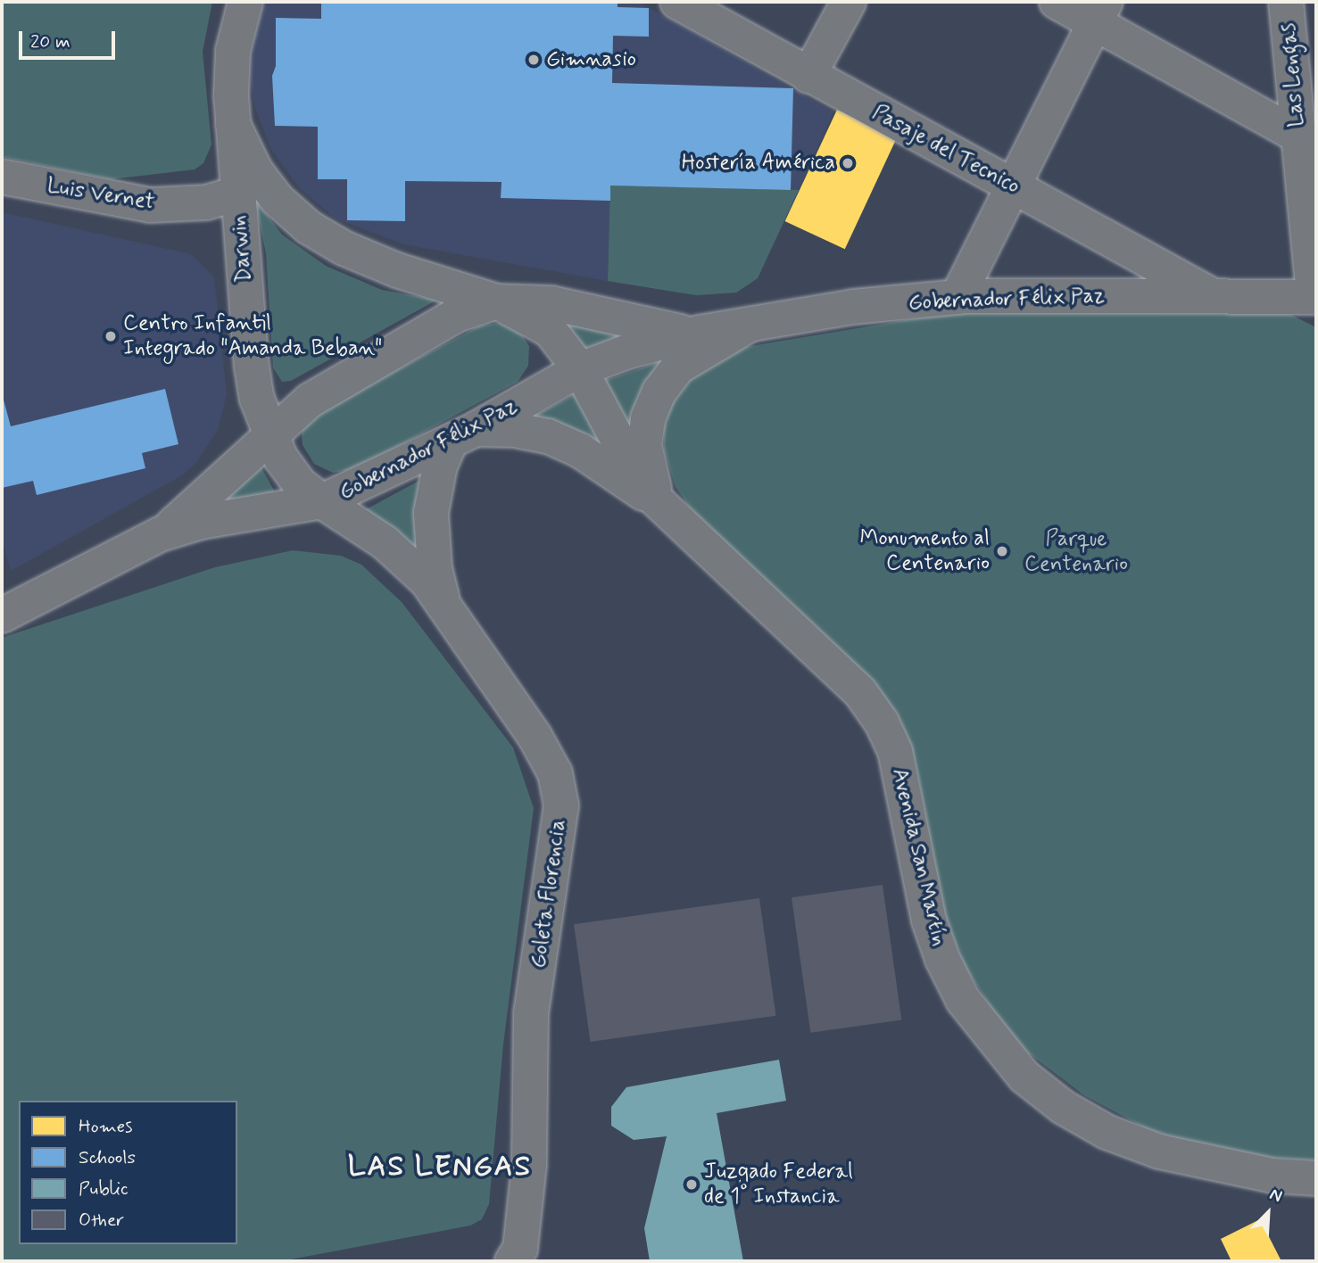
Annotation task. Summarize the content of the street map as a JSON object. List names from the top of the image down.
{
  "streets": {
    "street": [
      "Las Lengas",
      "Pasaje del Tecnico",
      "Luis Vernet",
      "Darwin",
      "Gobernador Félix Paz",
      "Avenida San Martín",
      "Goleta Florencia"
    ]
  },
  "crossings": [
    ["Las Lengas", "Gobernador Félix Paz"],
    ["Pasaje del Tecnico", "Gobernador Félix Paz"],
    ["Luis Vernet", "Darwin"],
    ["Darwin", "Gobernador Félix Paz"],
    ["Darwin", "Goleta Florencia"],
    ["Gobernador Félix Paz", "Avenida San Martín"],
    ["Gobernador Félix Paz", "Goleta Florencia"]
  ],
  "districts": ["LAS LENGAS"],
  "parks": ["Parque Centenario"],
  "places": [
    "Gimnasio",
    "Hostería América",
    "Centro Infantil Integrado \"Amanda Beban\"",
    "Monumento al Centenario",
    "Juzgado Federal de 1° Instancia"
  ],
  "legend": [
    "Homes",
    "Schools",
    "Public",
    "Other"
  ],
  "scale_bar": "20 m",
  "north": "top right"
}
